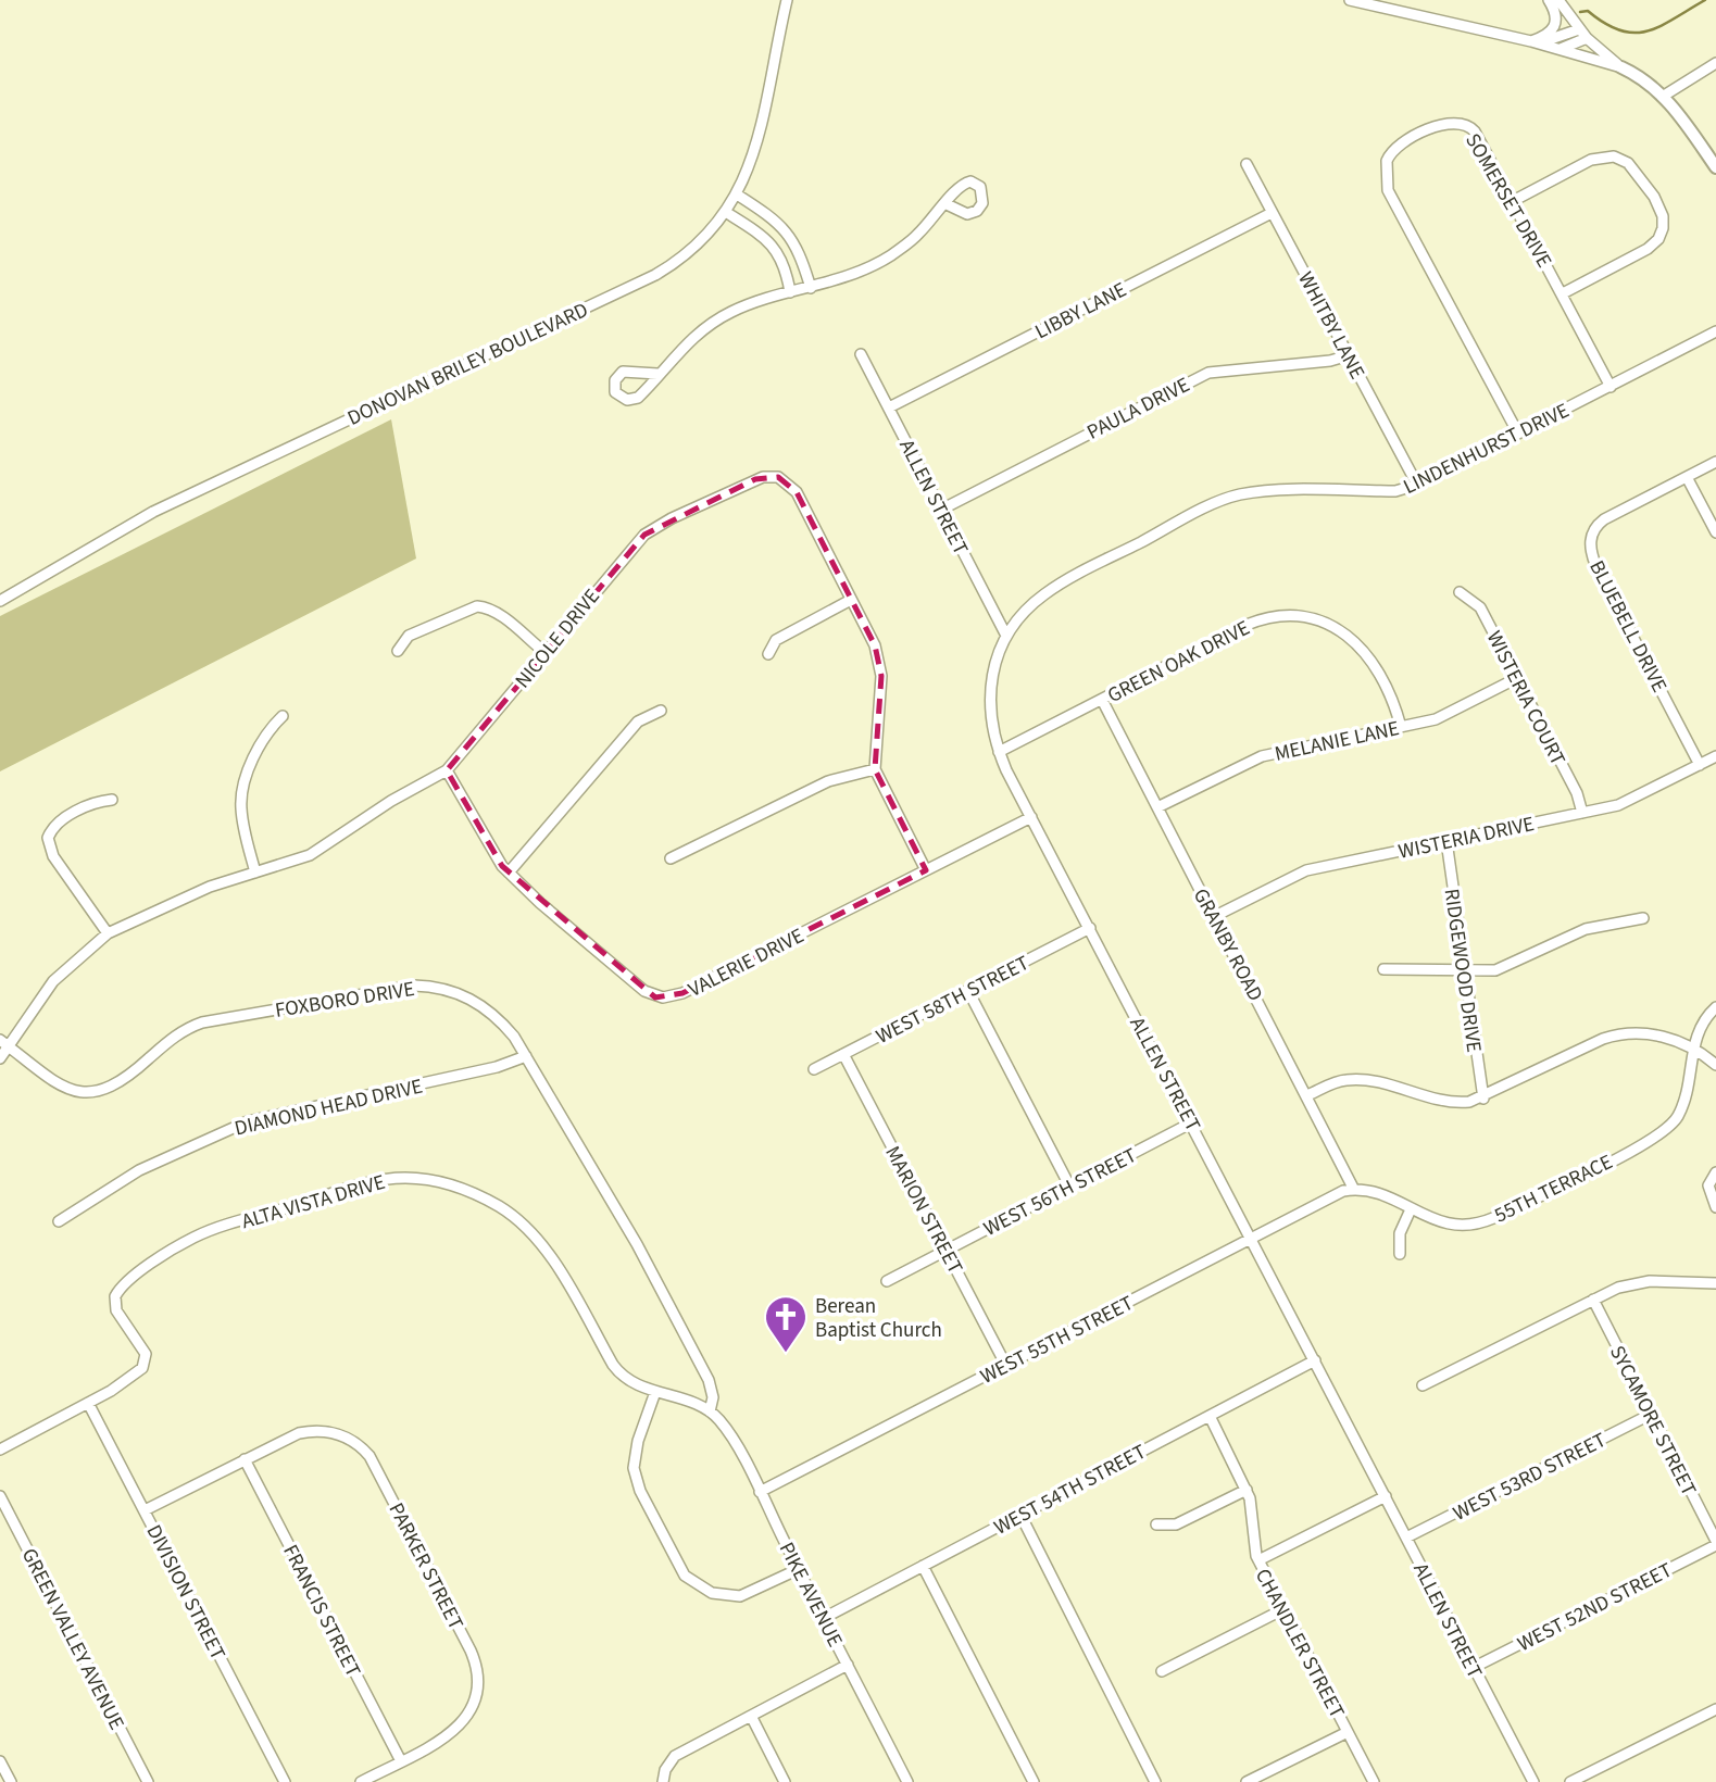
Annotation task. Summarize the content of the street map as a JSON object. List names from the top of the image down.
{
  "streets": {
    "street": [
      "SOMERSET DRIVE",
      "LIBBY LANE",
      "WHITBY LANE",
      "DONOVAN BRILEY BOULEVARD",
      "PAULA DRIVE",
      "LINDENHURST DRIVE",
      "ALLEN STREET",
      "BLUEBELL DRIVE",
      "NICOLE DRIVE",
      "GREEN OAK DRIVE",
      "WISTERIA COURT",
      "MELANIE LANE",
      "WISTERIA DRIVE",
      "GRANBY ROAD",
      "VALERIE DRIVE",
      "RIDGEWOOD DRIVE",
      "FOXBORO DRIVE",
      "WEST 58TH STREET",
      "DIAMOND HEAD DRIVE",
      "55TH TERRACE",
      "WEST 56TH STREET",
      "ALTA VISTA DRIVE",
      "MARION STREET",
      "WEST 55TH STREET",
      "SYCAMORE STREET",
      "WEST 53RD STREET",
      "WEST 54TH STREET",
      "PARKER STREET",
      "DIVISION STREET",
      "PIKE AVENUE",
      "WEST 52ND STREET",
      "FRANCIS STREET",
      "GREEN VALLEY AVENUE",
      "CHANDLER STREET"
    ]
  },
  "crossings": [
    ["SOMERSET DRIVE", "LINDENHURST DRIVE"],
    ["LIBBY LANE", "WHITBY LANE"],
    ["LIBBY LANE", "ALLEN STREET"],
    ["WHITBY LANE", "PAULA DRIVE"],
    ["WHITBY LANE", "LINDENHURST DRIVE"],
    ["PAULA DRIVE", "ALLEN STREET"],
    ["LINDENHURST DRIVE", "ALLEN STREET"],
    ["ALLEN STREET", "GREEN OAK DRIVE"],
    ["ALLEN STREET", "VALERIE DRIVE"],
    ["ALLEN STREET", "WEST 58TH STREET"],
    ["ALLEN STREET", "WEST 56TH STREET"],
    ["ALLEN STREET", "WEST 55TH STREET"],
    ["ALLEN STREET", "WEST 53RD STREET"],
    ["ALLEN STREET", "WEST 54TH STREET"],
    ["ALLEN STREET", "WEST 52ND STREET"],
    ["BLUEBELL DRIVE", "WISTERIA DRIVE"],
    ["NICOLE DRIVE", "VALERIE DRIVE"],
    ["NICOLE DRIVE", "FOXBORO DRIVE"],
    ["GREEN OAK DRIVE", "MELANIE LANE"],
    ["GREEN OAK DRIVE", "GRANBY ROAD"],
    ["WISTERIA COURT", "MELANIE LANE"],
    ["WISTERIA COURT", "WISTERIA DRIVE"],
    ["MELANIE LANE", "GRANBY ROAD"],
    ["WISTERIA DRIVE", "GRANBY ROAD"],
    ["WISTERIA DRIVE", "RIDGEWOOD DRIVE"],
    ["GRANBY ROAD", "55TH TERRACE"],
    ["GRANBY ROAD", "WEST 55TH STREET"],
    ["FOXBORO DRIVE", "DIAMOND HEAD DRIVE"],
    ["FOXBORO DRIVE", "ALTA VISTA DRIVE"],
    ["FOXBORO DRIVE", "PIKE AVENUE"],
    ["WEST 58TH STREET", "MARION STREET"],
    ["55TH TERRACE", "WEST 55TH STREET"],
    ["WEST 56TH STREET", "MARION STREET"],
    ["ALTA VISTA DRIVE", "DIVISION STREET"],
    ["ALTA VISTA DRIVE", "PIKE AVENUE"],
    ["MARION STREET", "WEST 55TH STREET"],
    ["WEST 55TH STREET", "PIKE AVENUE"],
    ["SYCAMORE STREET", "WEST 53RD STREET"],
    ["SYCAMORE STREET", "WEST 52ND STREET"],
    ["WEST 54TH STREET", "PIKE AVENUE"],
    ["WEST 54TH STREET", "CHANDLER STREET"],
    ["PARKER STREET", "FRANCIS STREET"]
  ],
  "places": {
    "church": ["Berean Baptist Church"]
  }
}
